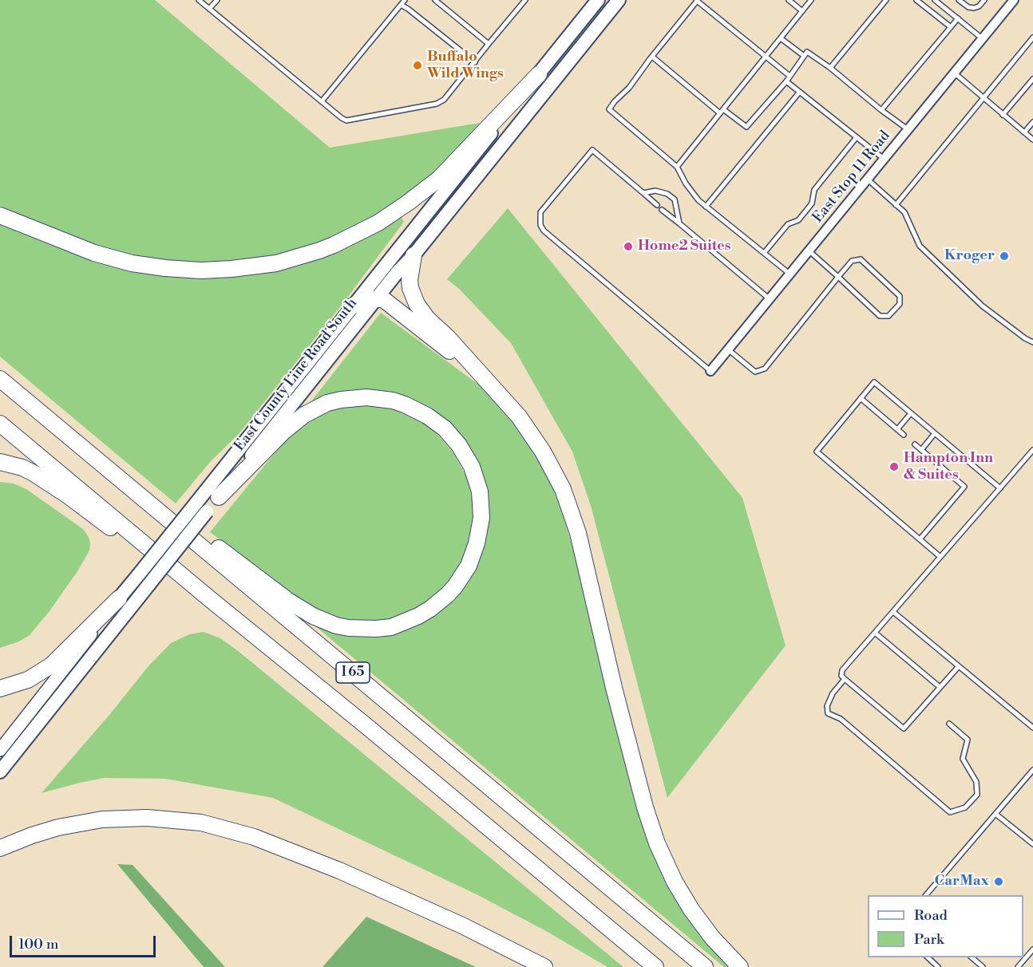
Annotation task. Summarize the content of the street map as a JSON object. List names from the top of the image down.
{
  "streets": {
    "highway": ["I 65"],
    "main road": ["East County Line Road South"],
    "street": ["East Stop 11 Road"]
  },
  "places": [
    "Buffalo Wild Wings",
    "Home2 Suites",
    "Kroger",
    "Hampton Inn & Suites",
    "CarMax"
  ],
  "legend": ["Road", "Park"],
  "scale_bar": "100 m"
}
